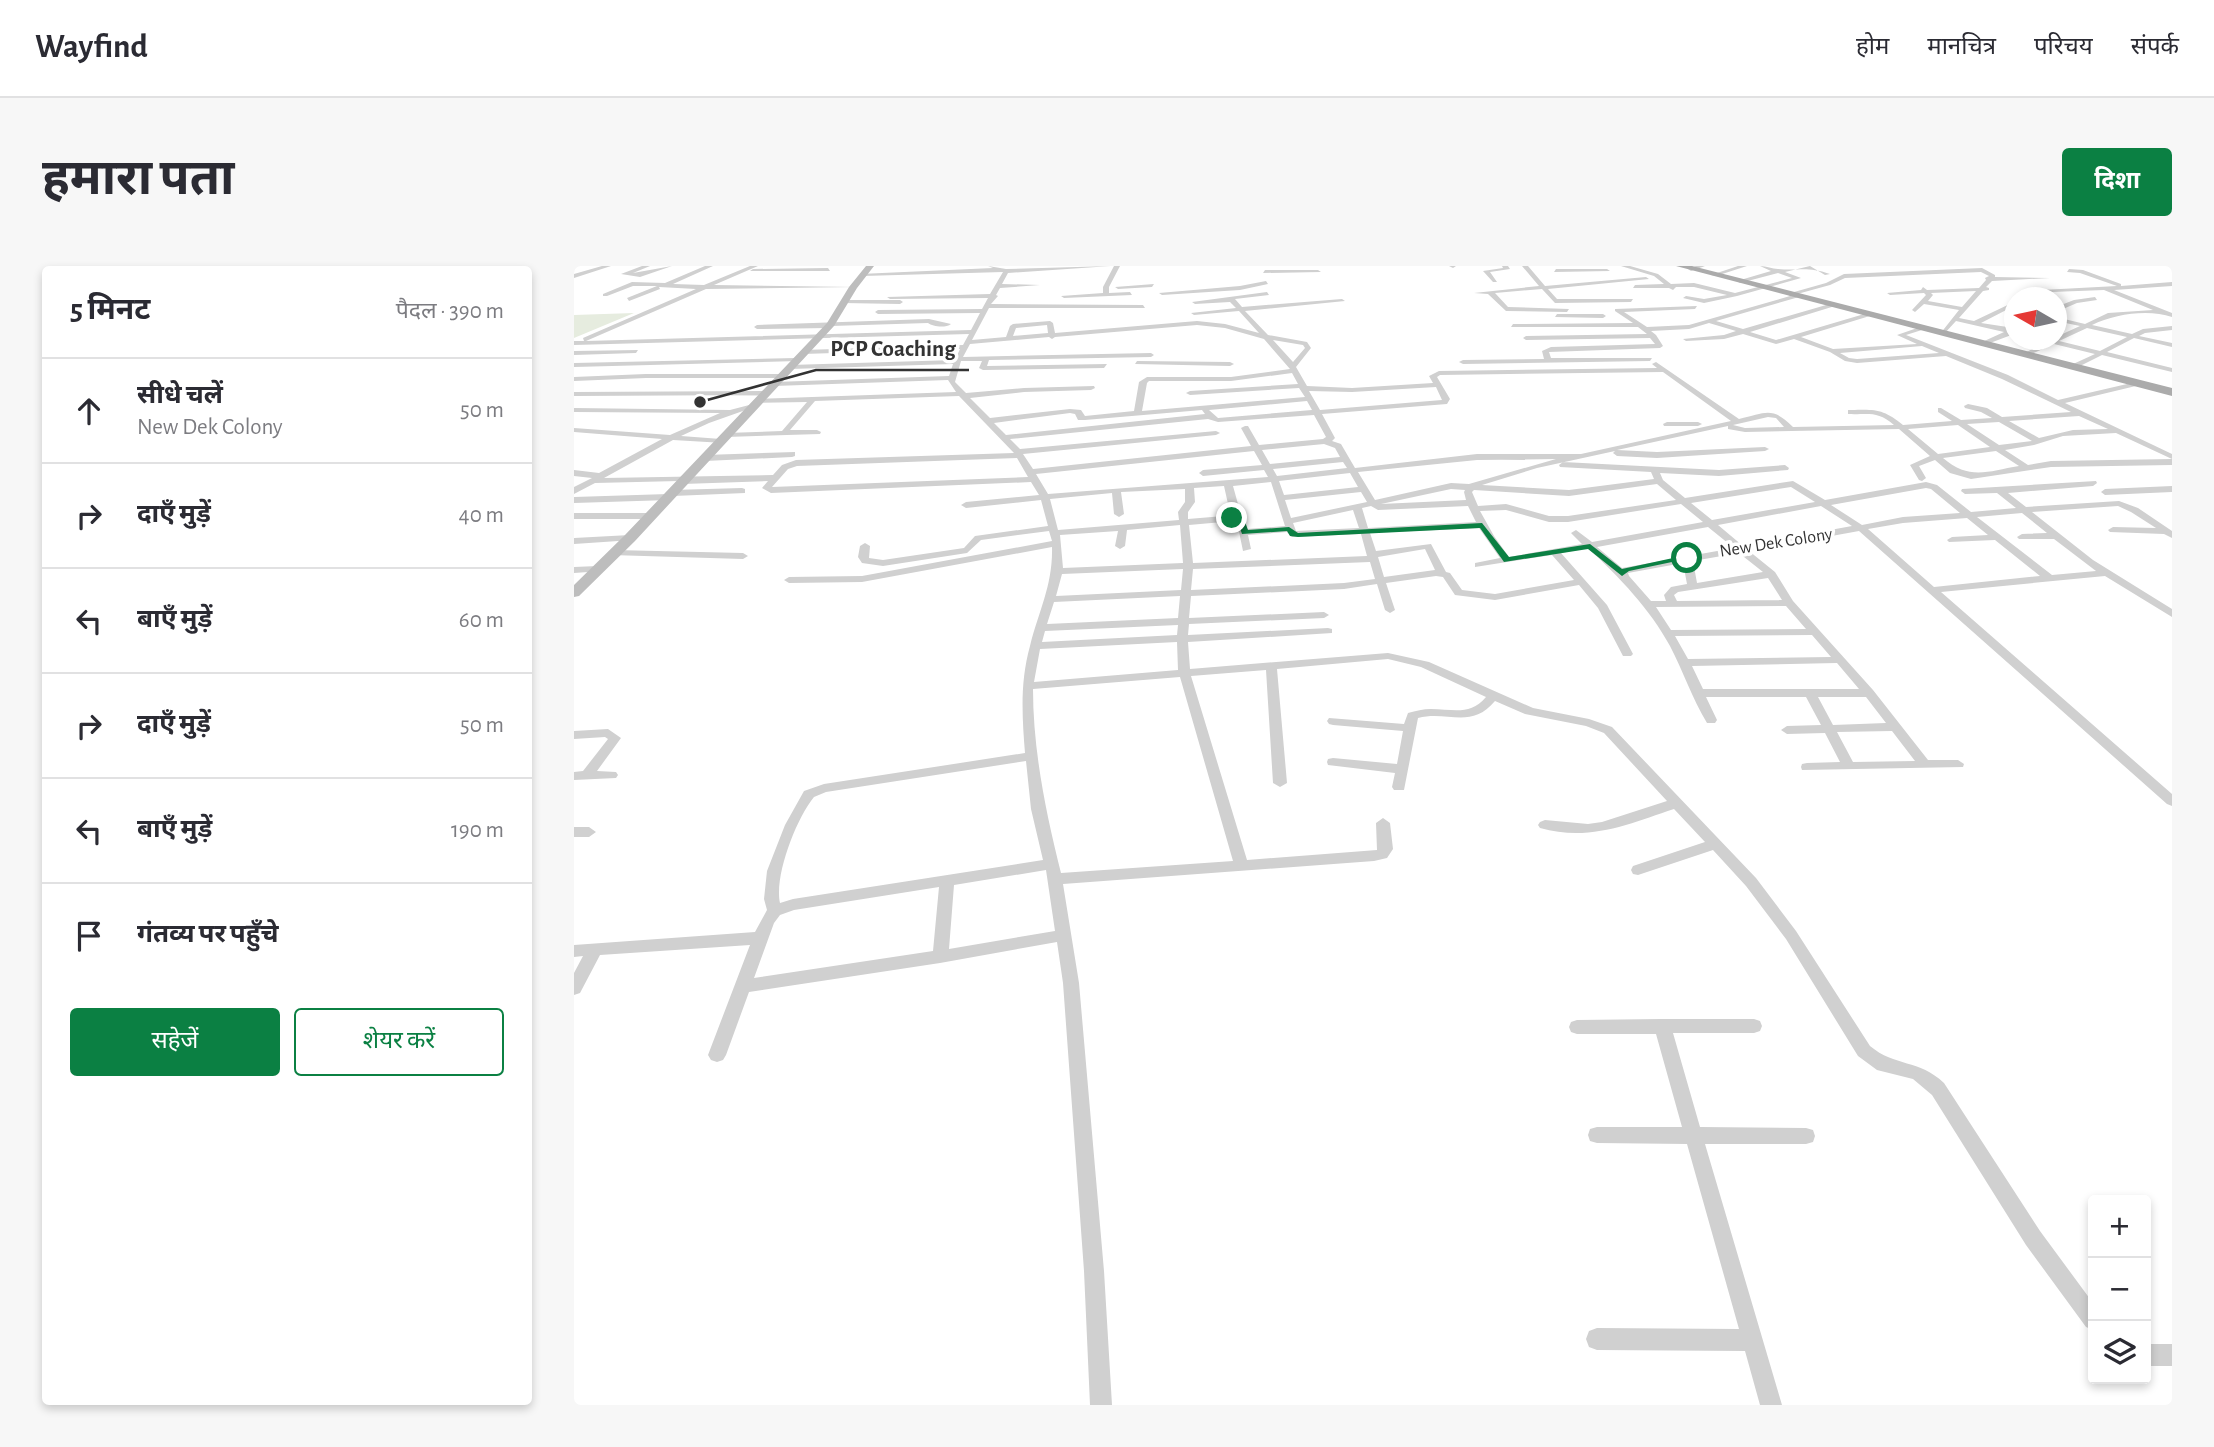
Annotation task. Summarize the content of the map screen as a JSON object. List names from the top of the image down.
{
  "streets": {
    "street": ["New Dek Colony"]
  },
  "places": ["PCP Coaching"],
  "north": "left",
  "page": {
    "header": "Wayfind",
    "nav": [
      "होम",
      "मानचित्र",
      "परिचय",
      "संपर्क"
    ],
    "buttons": [
      "दिशा",
      ["सहेजें", "शेयर करें"]
    ],
    "title": "हमारा पता",
    "heading": ["5 मिनट", "पैदल · 390 m"],
    "list": [
      ["सीधे चलें", "New Dek Colony", "50 m"],
      ["दाएँ मुड़ें", "40 m"],
      ["बाएँ मुड़ें", "60 m"],
      ["दाएँ मुड़ें", "50 m"],
      ["बाएँ मुड़ें", "190 m"],
      "गंतव्य पर पहुँचे"
    ],
    "map_buttons": ["+", "−"]
  }
}
